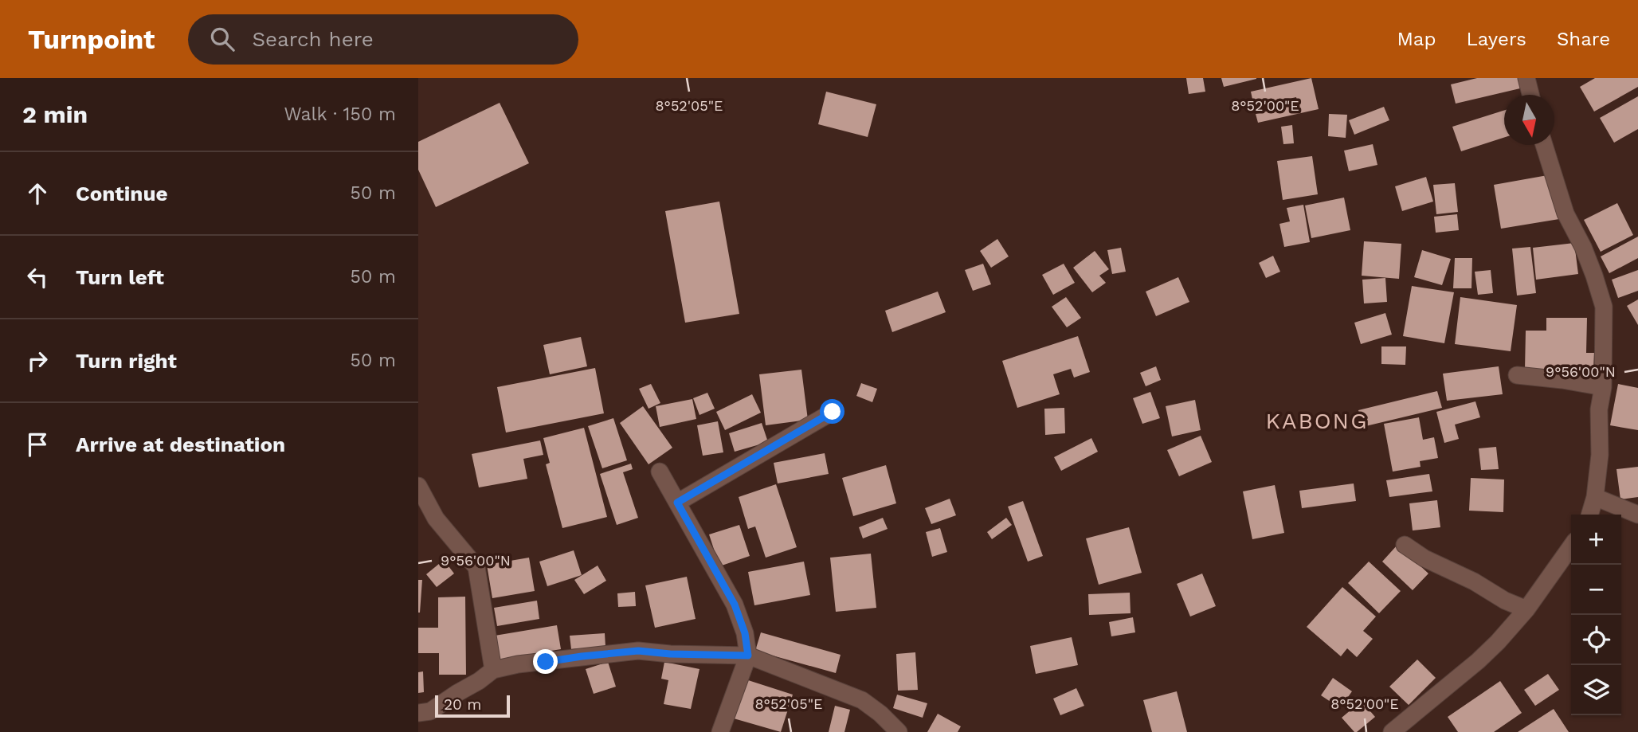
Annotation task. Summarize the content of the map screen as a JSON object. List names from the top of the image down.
{
  "districts": ["KABONG"],
  "scale_bar": "20 m",
  "north": "bottom",
  "page": {
    "header": "Turnpoint",
    "search": "Search here",
    "nav": ["Map", "Layers", "Share"],
    "heading": ["2 min", "Walk · 150 m"],
    "list": [
      ["Continue", "50 m"],
      ["Turn left", "50 m"],
      ["Turn right", "50 m"],
      "Arrive at destination"
    ],
    "map_buttons": ["+", "−"],
    "scale": "20 m"
  },
  "coordinates": ["8°52'05\"E", "8°52'00\"E", "9°56'00\"N"]
}
